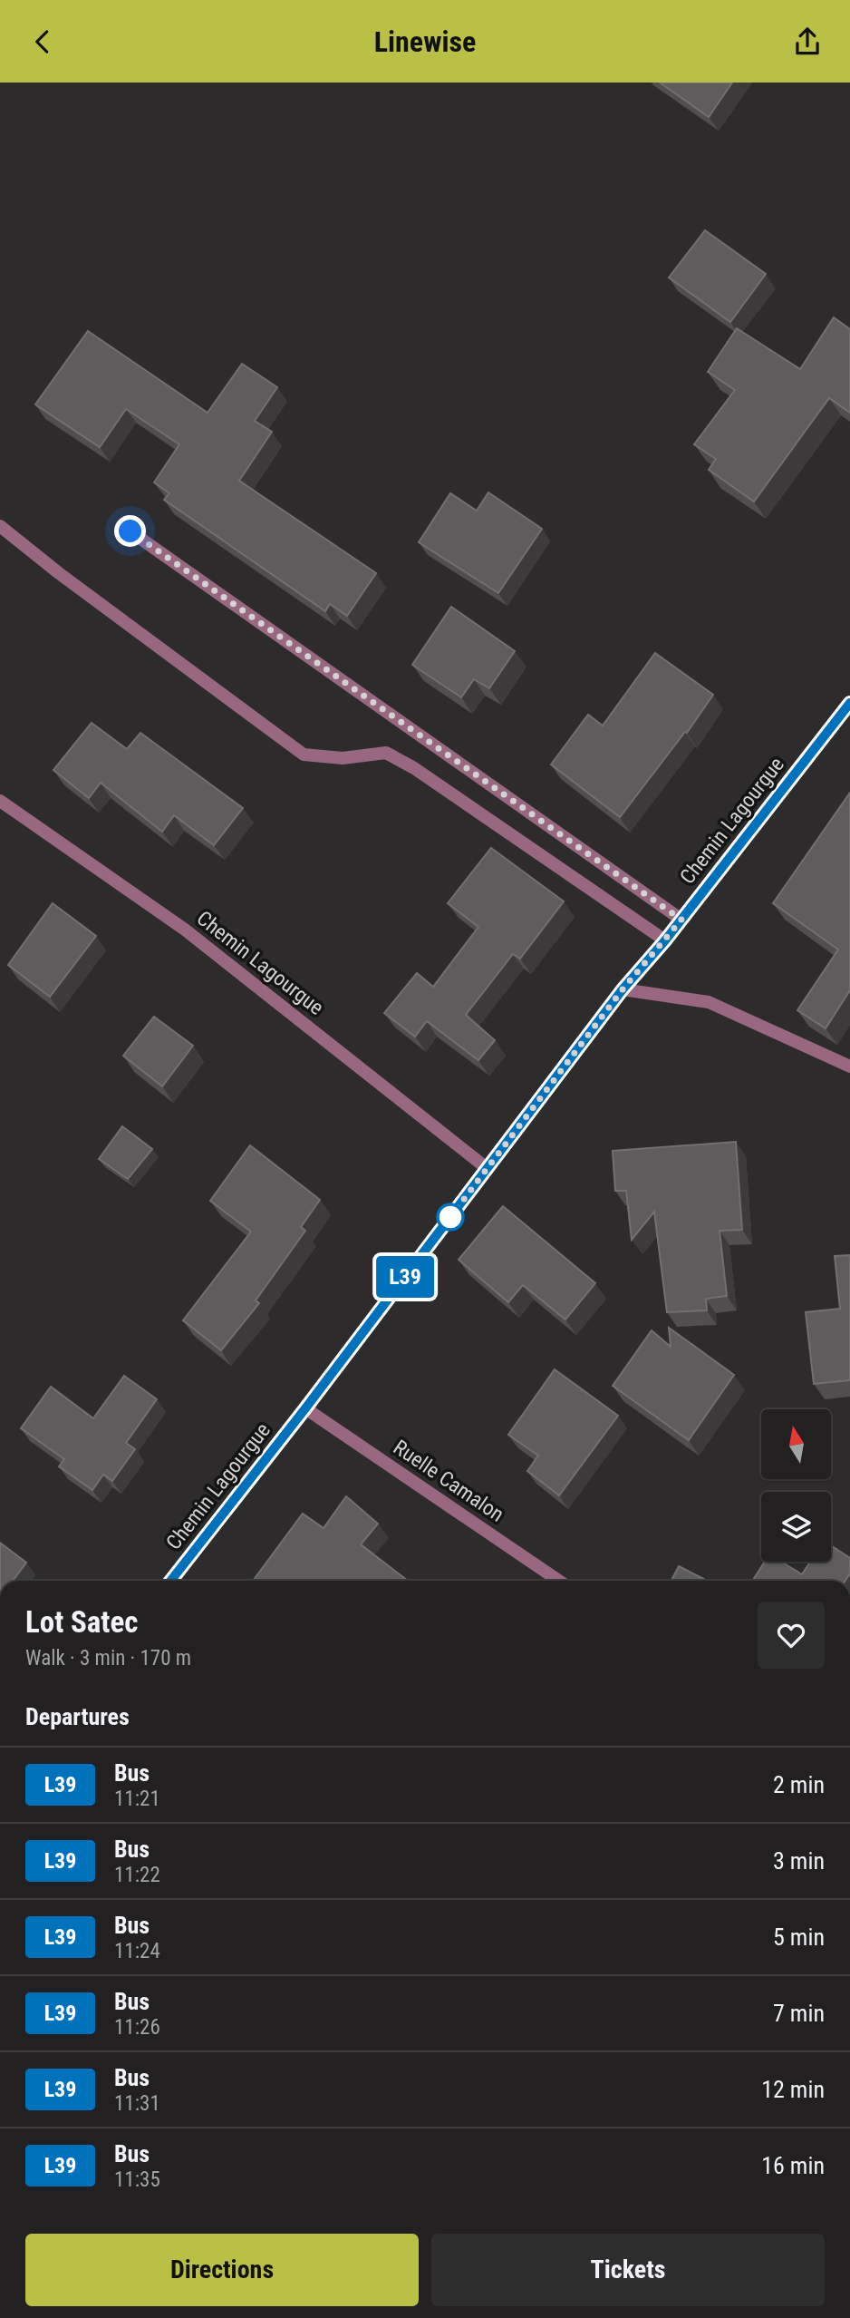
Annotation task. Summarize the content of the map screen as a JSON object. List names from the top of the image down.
{
  "streets": {
    "street": ["Chemin Lagourgue", "Ruelle Camalon"]
  },
  "crossings": [
    ["Chemin Lagourgue", "Ruelle Camalon"]
  ],
  "lines": ["bus line L39"],
  "north": "top",
  "page": {
    "header": "Linewise",
    "on_map": "L39",
    "heading": [
      ["Lot Satec", "Walk · 3 min · 170 m"],
      "Departures"
    ],
    "list": [
      {
        "mark": "L39",
        "name": "Bus",
        "note": "11:21",
        "value": "2 min"
      },
      {
        "mark": "L39",
        "name": "Bus",
        "note": "11:22",
        "value": "3 min"
      },
      {
        "mark": "L39",
        "name": "Bus",
        "note": "11:24",
        "value": "5 min"
      },
      {
        "mark": "L39",
        "name": "Bus",
        "note": "11:26",
        "value": "7 min"
      },
      {
        "mark": "L39",
        "name": "Bus",
        "note": "11:31",
        "value": "12 min"
      },
      {
        "mark": "L39",
        "name": "Bus",
        "note": "11:35",
        "value": "16 min"
      }
    ],
    "buttons": ["Directions", "Tickets"]
  }
}
